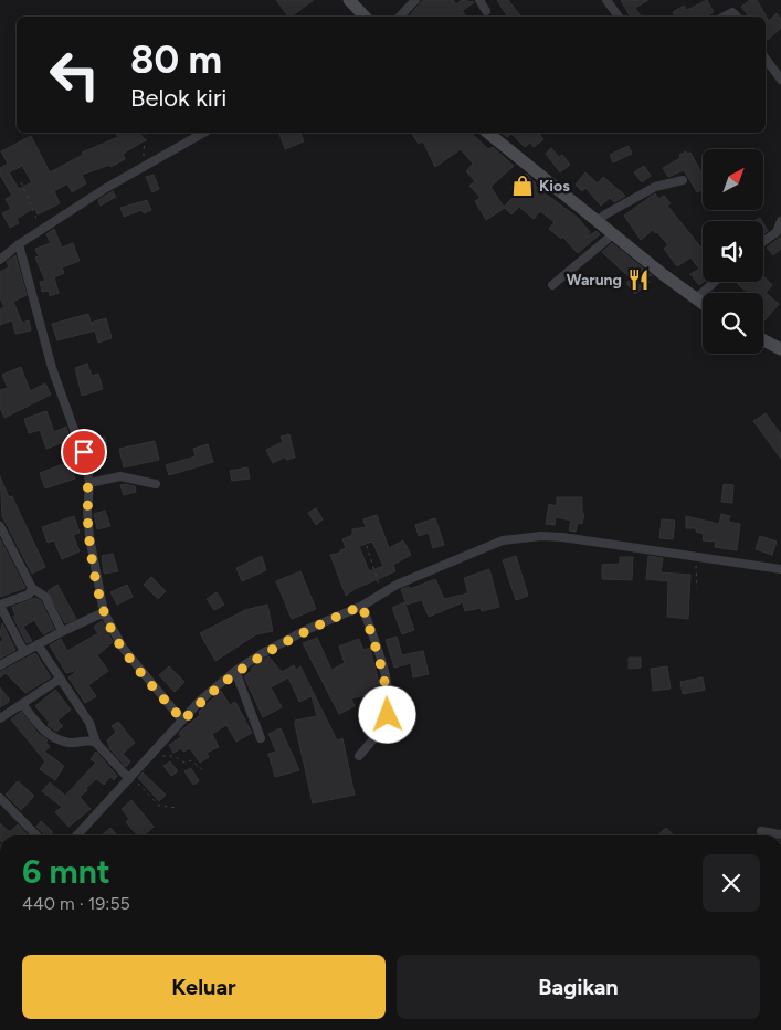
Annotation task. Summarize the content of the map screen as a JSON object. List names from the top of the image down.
{
  "places": {
    "shop": ["Kios"],
    "restaurant": ["Warung"]
  },
  "north": "top right",
  "page": {
    "turn": ["80 m", "Belok kiri"],
    "heading": ["6 mnt", "440 m · 19:55"],
    "buttons": ["Keluar", "Bagikan"]
  }
}
